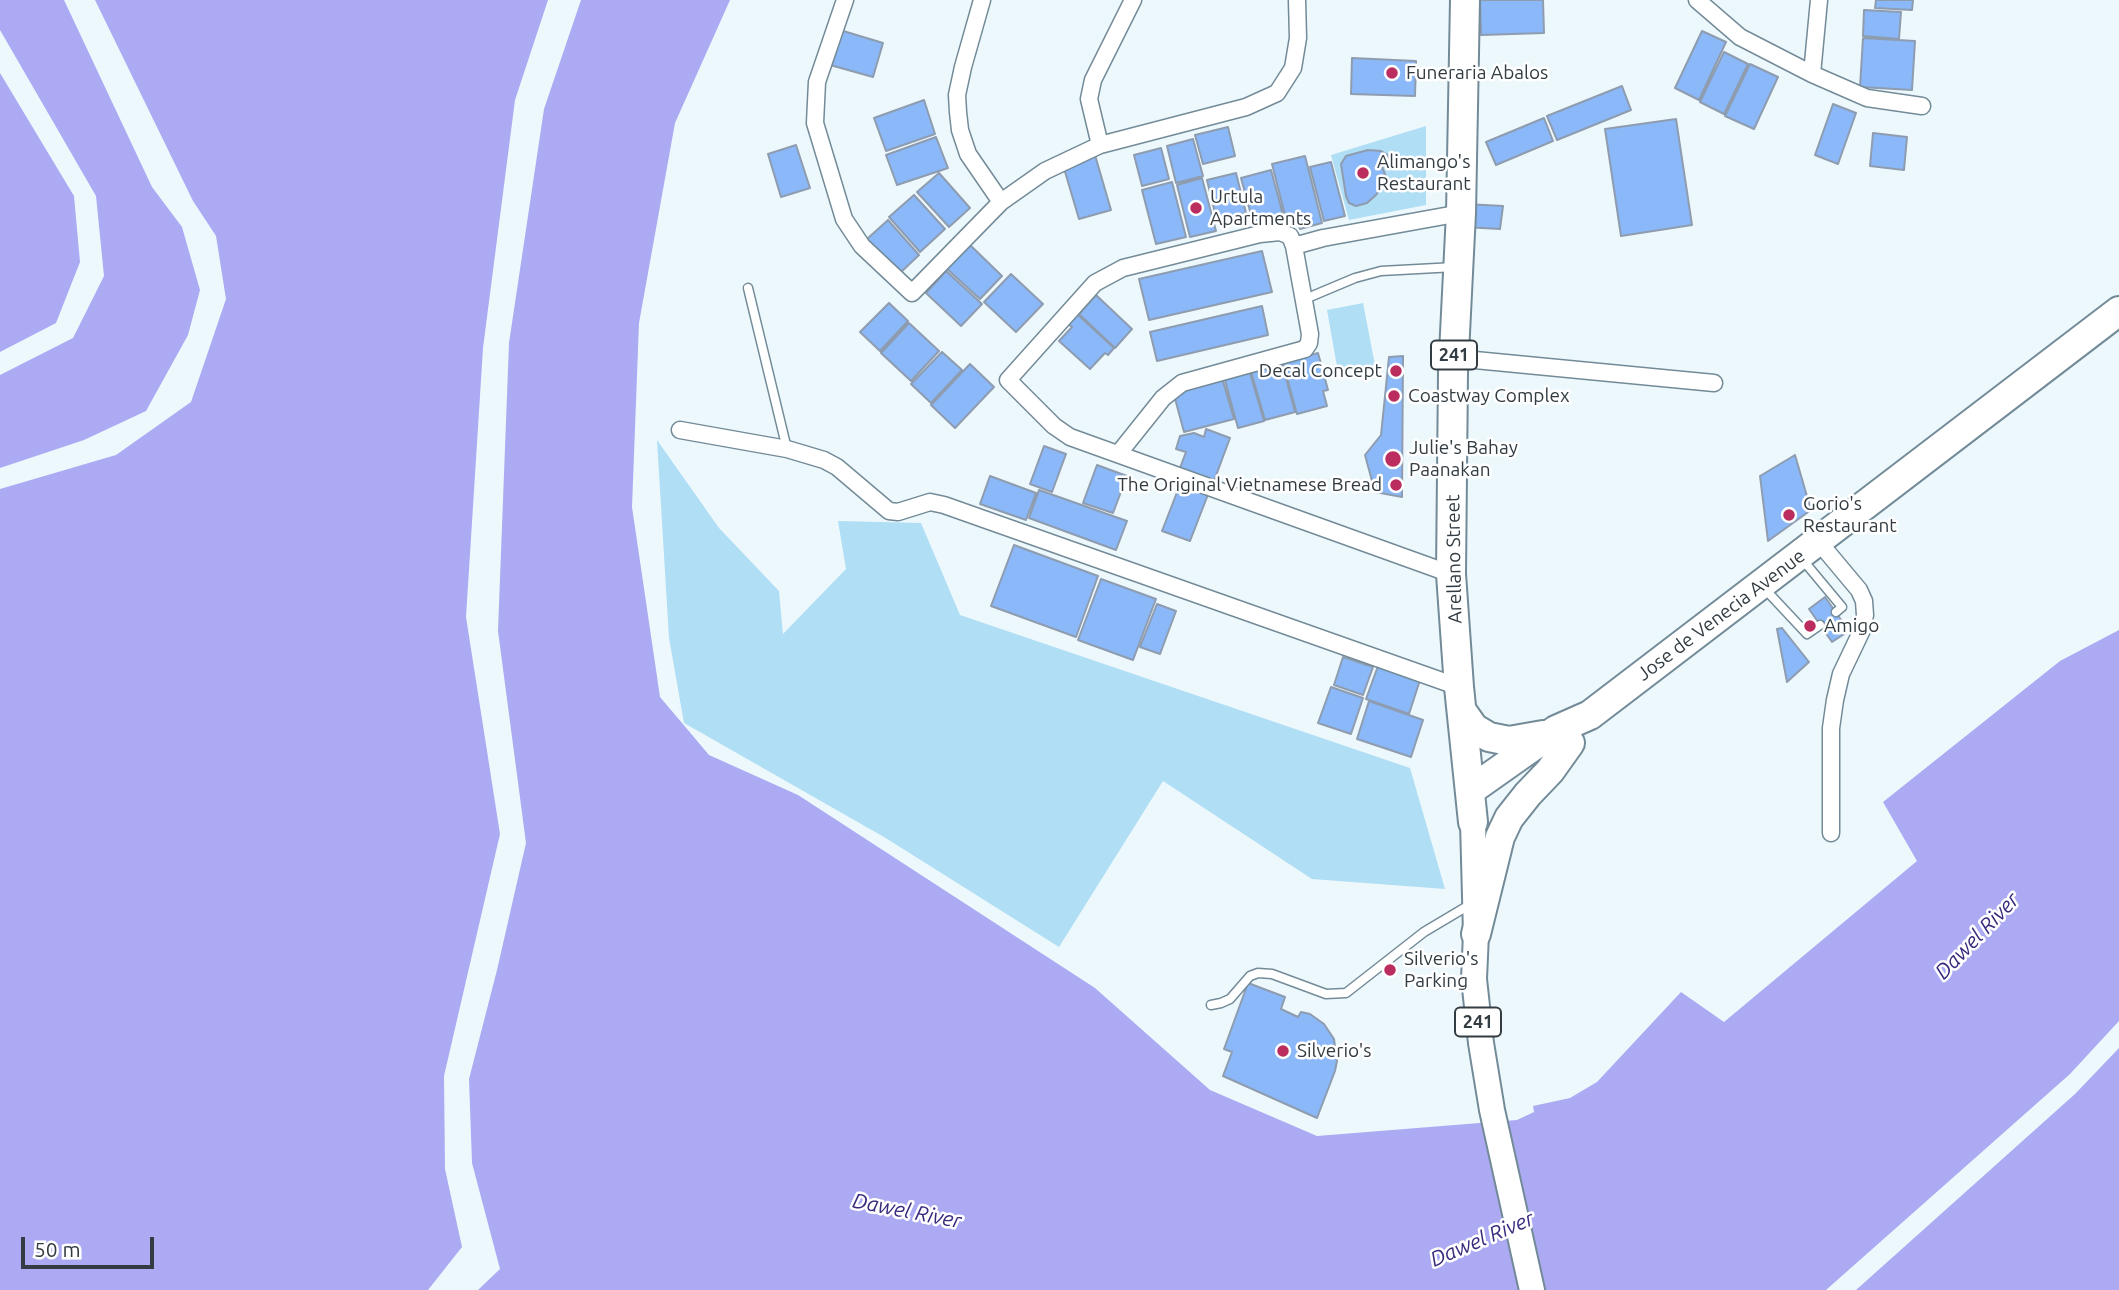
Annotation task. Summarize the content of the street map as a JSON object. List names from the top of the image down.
{
  "streets": {
    "highway": ["241", "Arellano Street", "Jose de Venecia Avenue"]
  },
  "crossings": [
    ["241", "Arellano Street"],
    ["241", "Jose de Venecia Avenue"],
    ["Arellano Street", "Jose de Venecia Avenue"]
  ],
  "water": ["Dawel River"],
  "places": [
    "Funeraria Abalos",
    "Alimango's Restaurant",
    "Urtula Apartments",
    "Decal Concept",
    "Coastway Complex",
    "Julie's Bahay Paanakan",
    "The Original Vietnamese Bread",
    "Gorio's Restaurant",
    "Amigo",
    "Silverio's Parking",
    "Silverio's"
  ],
  "scale_bar": "50 m"
}
